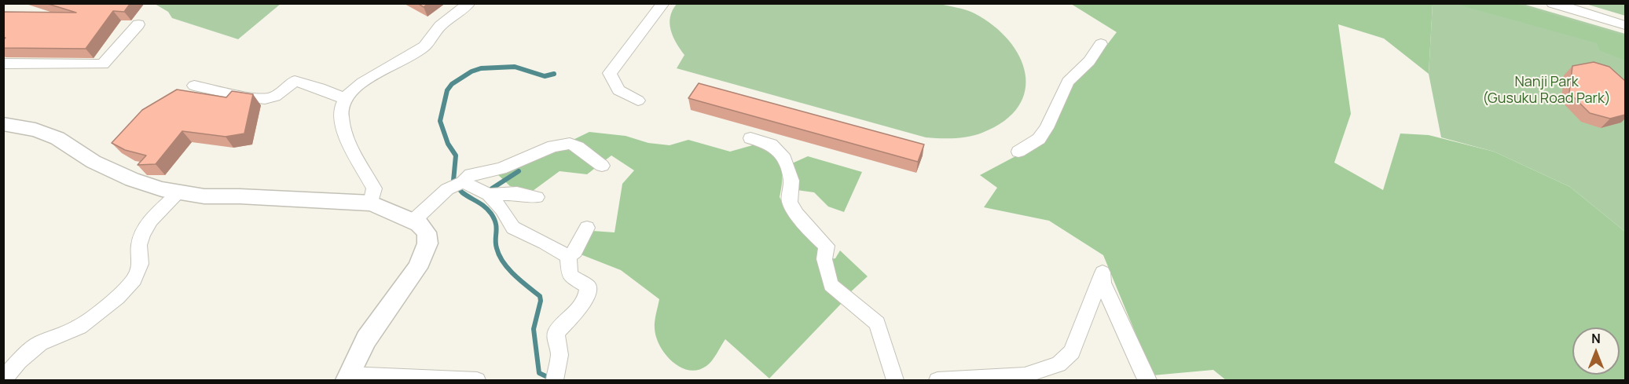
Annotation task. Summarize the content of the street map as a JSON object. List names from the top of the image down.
{
  "parks": ["Nanji Park (Gusuku Road Park)"],
  "north": "top"
}
